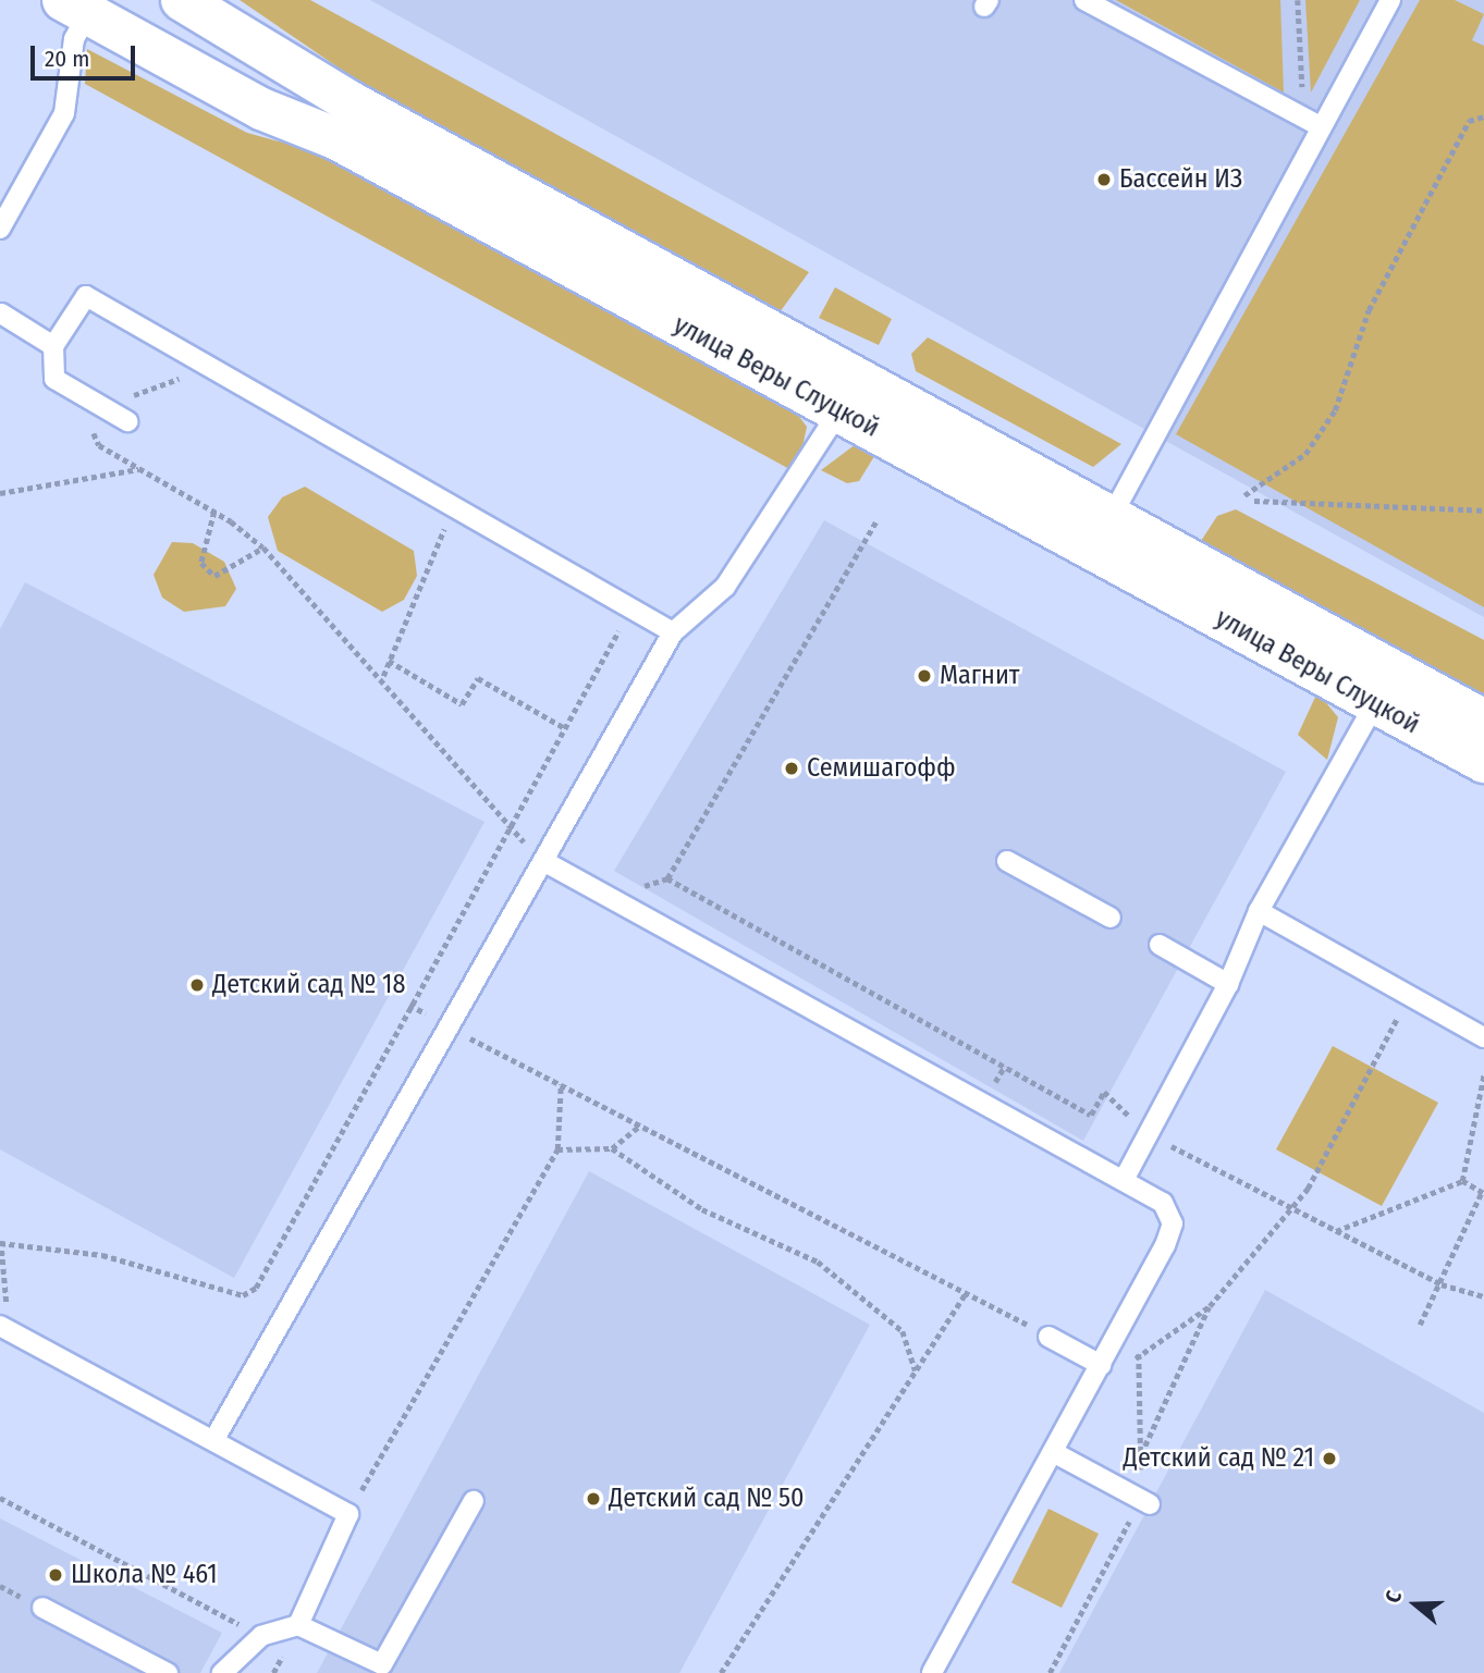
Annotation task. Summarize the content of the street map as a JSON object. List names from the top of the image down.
{
  "streets": {
    "street": ["улица Веры Слуцкой"]
  },
  "places": [
    "Бассейн ИЗ",
    "Магнит",
    "Семишагофф",
    "Детский сад № 18",
    "Детский сад № 21",
    "Детский сад № 50",
    "Школа № 461"
  ],
  "scale_bar": "20 m",
  "north": "left"
}
